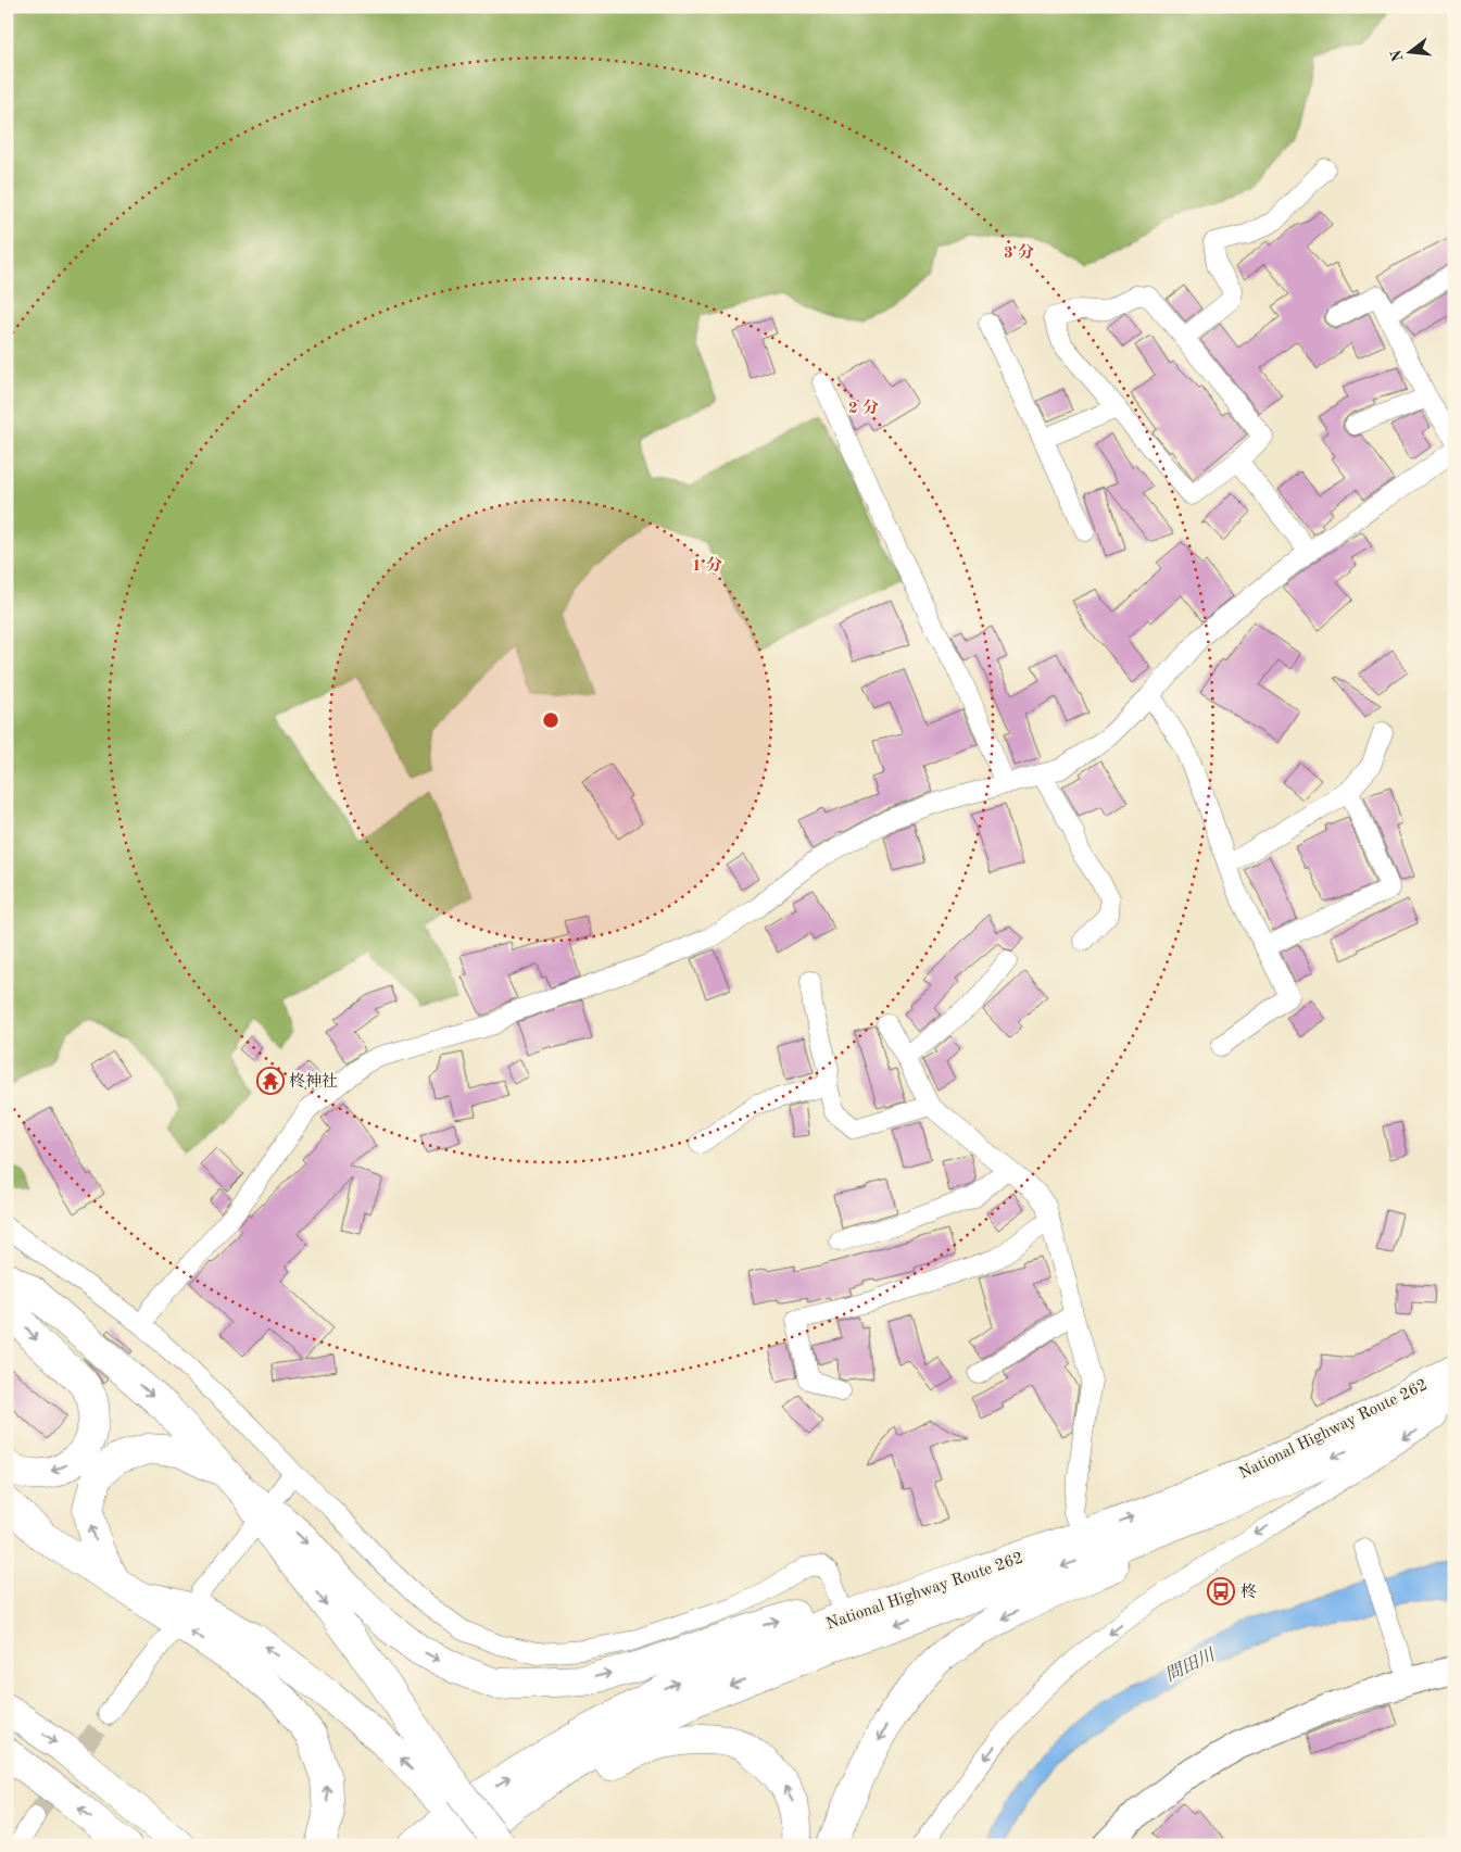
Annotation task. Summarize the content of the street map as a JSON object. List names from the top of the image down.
{
  "streets": {
    "highway": ["National Highway Route 262"]
  },
  "water": ["問田川"],
  "places": {
    "temple": ["柊神社"],
    "bus stop": ["柊"]
  },
  "north": "left",
  "rings": ["3 分", "2 分", "1 分"]
}
